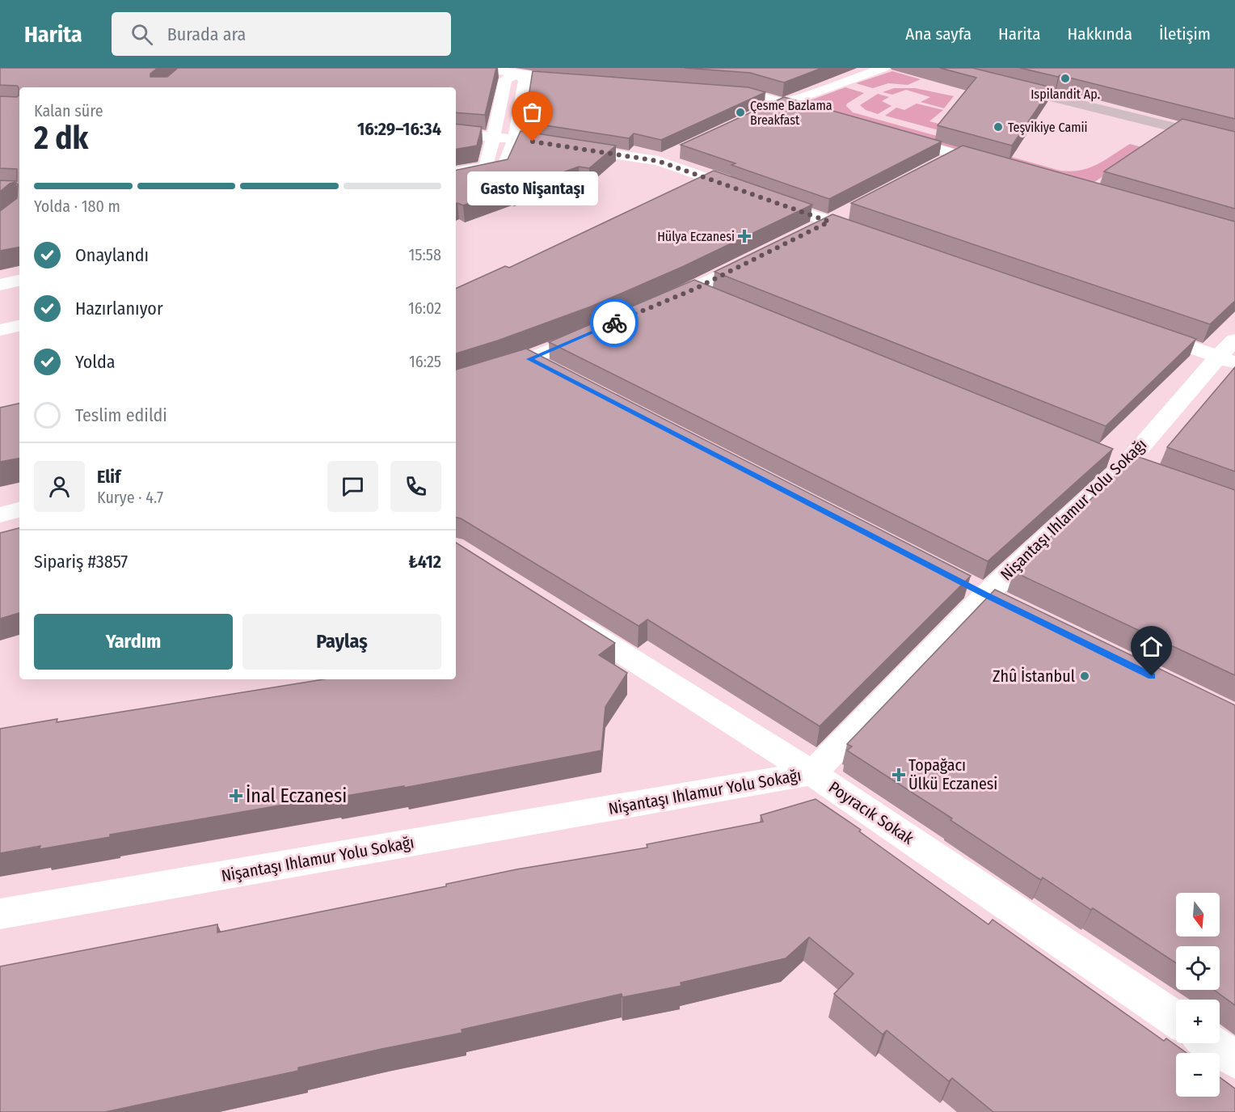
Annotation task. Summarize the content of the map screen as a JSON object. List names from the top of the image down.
{
  "streets": {
    "street": ["Nişantaşı Ihlamur Yolu Sokağı", "Poyracık Sokak"]
  },
  "crossings": [
    ["Nişantaşı Ihlamur Yolu Sokağı", "Poyracık Sokak"]
  ],
  "places": {
    "other": [
      "Ispilandit Ap.",
      "Çesme Bazlama Breakfast",
      "Teşvikiye Camii",
      "Gasto Nişantaşı",
      "Zhû İstanbul"
    ],
    "health": ["Hülya Eczanesi", "Topağacı Ülkü Eczanesi", "İnal Eczanesi"]
  },
  "north": "bottom",
  "page": {
    "header": "Harita",
    "search": "Burada ara",
    "nav": [
      "Ana sayfa",
      "Harita",
      "Hakkında",
      "İletişim"
    ],
    "heading": ["2 dk", "Kalan süre", "16:29–16:34"],
    "panel": [
      "Elif",
      "Kurye · 4.7",
      "Sipariş #3857",
      "₺412"
    ],
    "bar": "Yolda · 180 m",
    "bubble": "Gasto Nişantaşı",
    "list": [
      ["Onaylandı", "15:58"],
      ["Hazırlanıyor", "16:02"],
      ["Yolda", "16:25"],
      "Teslim edildi"
    ],
    "buttons": ["Yardım", "Paylaş"],
    "map_buttons": ["+", "−"]
  }
}
